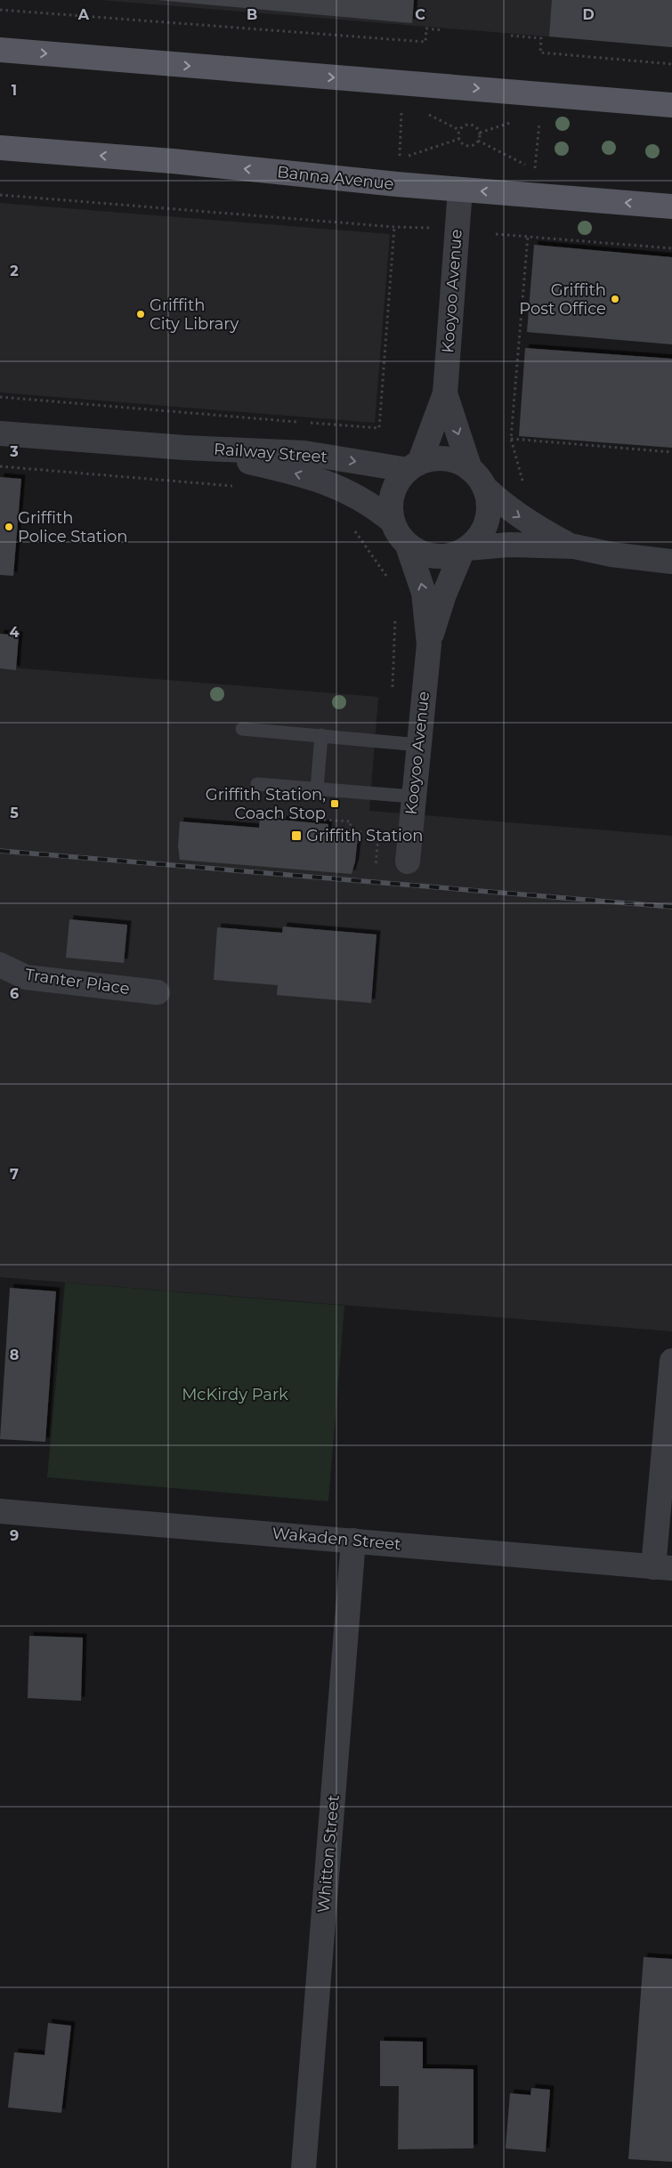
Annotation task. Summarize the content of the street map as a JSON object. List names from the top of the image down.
{
  "streets": {
    "main road": ["Banna Avenue"],
    "street": [
      "Kooyoo Avenue",
      "Railway Street",
      "Tranter Place",
      "Wakaden Street",
      "Whitton Street"
    ]
  },
  "crossings": [
    ["Banna Avenue", "Kooyoo Avenue"],
    ["Kooyoo Avenue", "Railway Street"],
    ["Wakaden Street", "Whitton Street"]
  ],
  "parks": ["McKirdy Park"],
  "places": {
    "other": ["Griffith Post Office", "Griffith City Library", "Griffith Police Station"],
    "transit": ["Griffith Station, Coach Stop", "Griffith Station"]
  },
  "grid": {
    "columns": [
      "A",
      "B",
      "C",
      "D"
    ],
    "rows": [
      "1",
      "2",
      "3",
      "4",
      "5",
      "6",
      "7",
      "8",
      "9"
    ]
  }
}
